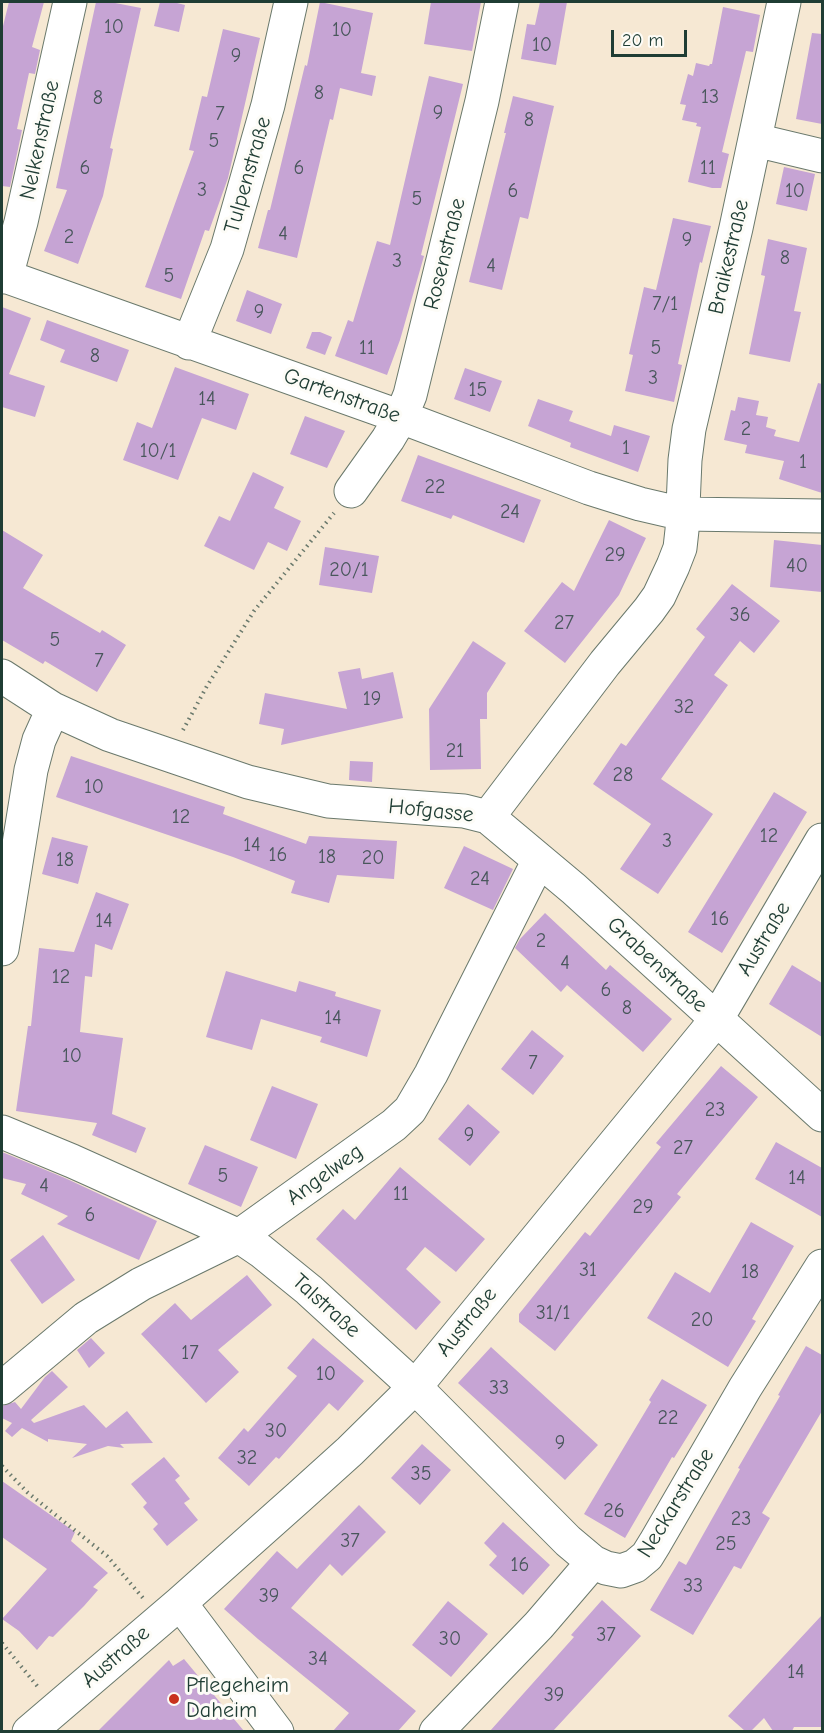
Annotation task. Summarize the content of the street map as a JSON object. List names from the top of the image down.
{
  "streets": {
    "street": [
      "Nelkenstraße",
      "Tulpenstraße",
      "Rosenstraße",
      "Braikestraße",
      "Gartenstraße",
      "Hofgasse",
      "Austraße",
      "Grabenstraße",
      "Angelweg",
      "Talstraße",
      "Neckarstraße"
    ]
  },
  "crossings": [
    ["Nelkenstraße", "Gartenstraße"],
    ["Tulpenstraße", "Gartenstraße"],
    ["Rosenstraße", "Gartenstraße"],
    ["Braikestraße", "Gartenstraße"],
    ["Braikestraße", "Hofgasse"],
    ["Gartenstraße", "Hofgasse"],
    ["Hofgasse", "Grabenstraße"],
    ["Austraße", "Grabenstraße"],
    ["Austraße", "Talstraße"],
    ["Grabenstraße", "Angelweg"],
    ["Angelweg", "Talstraße"],
    ["Talstraße", "Neckarstraße"]
  ],
  "places": ["Pflegeheim Daheim"],
  "house_numbers": [
    "10",
    "10",
    "10",
    "9",
    "8",
    "13",
    "8",
    "9",
    "7",
    "8",
    "5",
    "6",
    "6",
    "11",
    "3",
    "6",
    "10",
    "5",
    "4",
    "2",
    "9",
    "8",
    "3",
    "4",
    "5",
    "7/1",
    "9",
    "11",
    "5",
    "8",
    "3",
    "15",
    "14",
    "2",
    "1",
    "10/1",
    "1",
    "22",
    "24",
    "29",
    "40",
    "20/1",
    "36",
    "27",
    "5",
    "7",
    "19",
    "32",
    "21",
    "28",
    "10",
    "12",
    "12",
    "3",
    "14",
    "16",
    "18",
    "20",
    "18",
    "24",
    "16",
    "14",
    "2",
    "4",
    "12",
    "6",
    "8",
    "14",
    "10",
    "7",
    "23",
    "9",
    "27",
    "5",
    "14",
    "4",
    "11",
    "29",
    "6",
    "31",
    "18",
    "31/1",
    "20",
    "17",
    "10",
    "33",
    "22",
    "30",
    "9",
    "32",
    "35",
    "26",
    "23",
    "37",
    "25",
    "16",
    "33",
    "39",
    "37",
    "30",
    "34",
    "14",
    "39"
  ],
  "scale_bar": "20 m"
}
